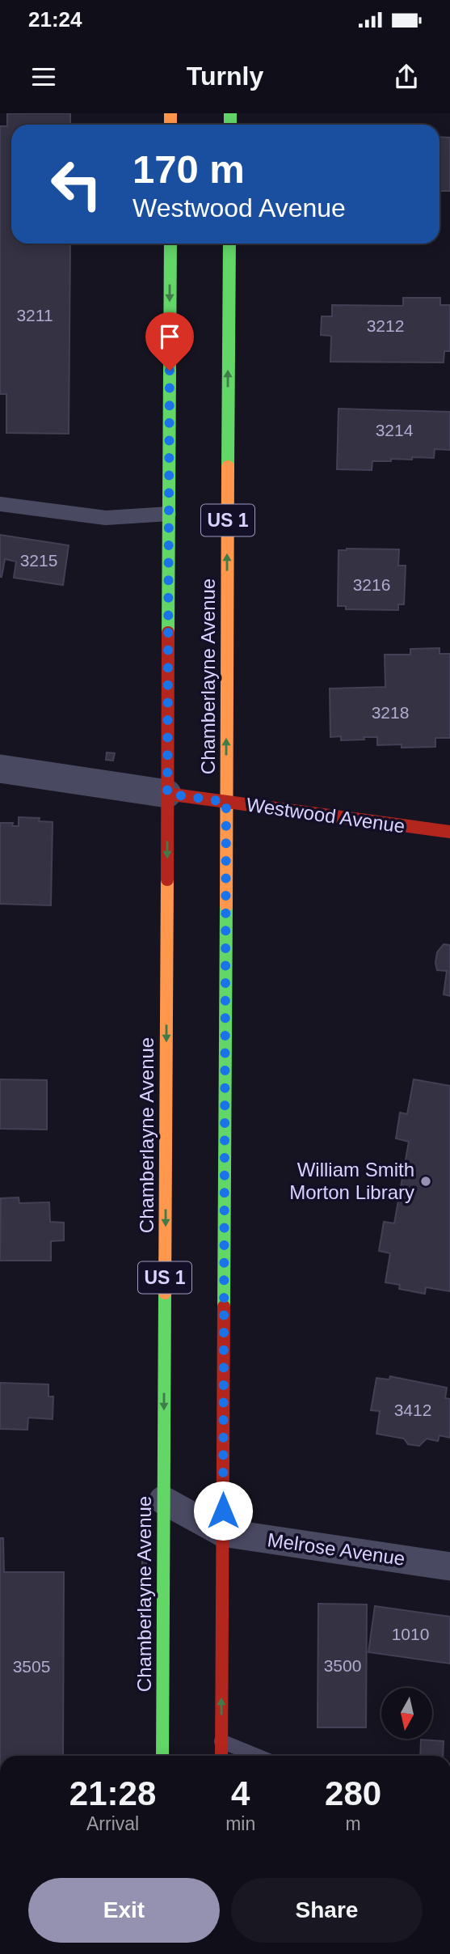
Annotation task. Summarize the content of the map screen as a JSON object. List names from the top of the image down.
{
  "streets": {
    "main road": ["US 1", "Chamberlayne Avenue", "Westwood Avenue"],
    "street": ["Melrose Avenue"]
  },
  "crossings": [
    ["Chamberlayne Avenue", "Westwood Avenue"],
    ["Chamberlayne Avenue", "Melrose Avenue"]
  ],
  "places": ["William Smith Morton Library"],
  "house_numbers": [
    "3211",
    "3212",
    "3214",
    "3215",
    "3216",
    "3218",
    "3412",
    "1010",
    "3500",
    "3505"
  ],
  "north": "bottom",
  "page": {
    "status": "21:24",
    "header": "Turnly",
    "turn": ["170 m", "Westwood Avenue"],
    "eta": [
      "21:28",
      "Arrival",
      "4",
      "min",
      "280",
      "m"
    ],
    "buttons": ["Exit", "Share"]
  }
}
